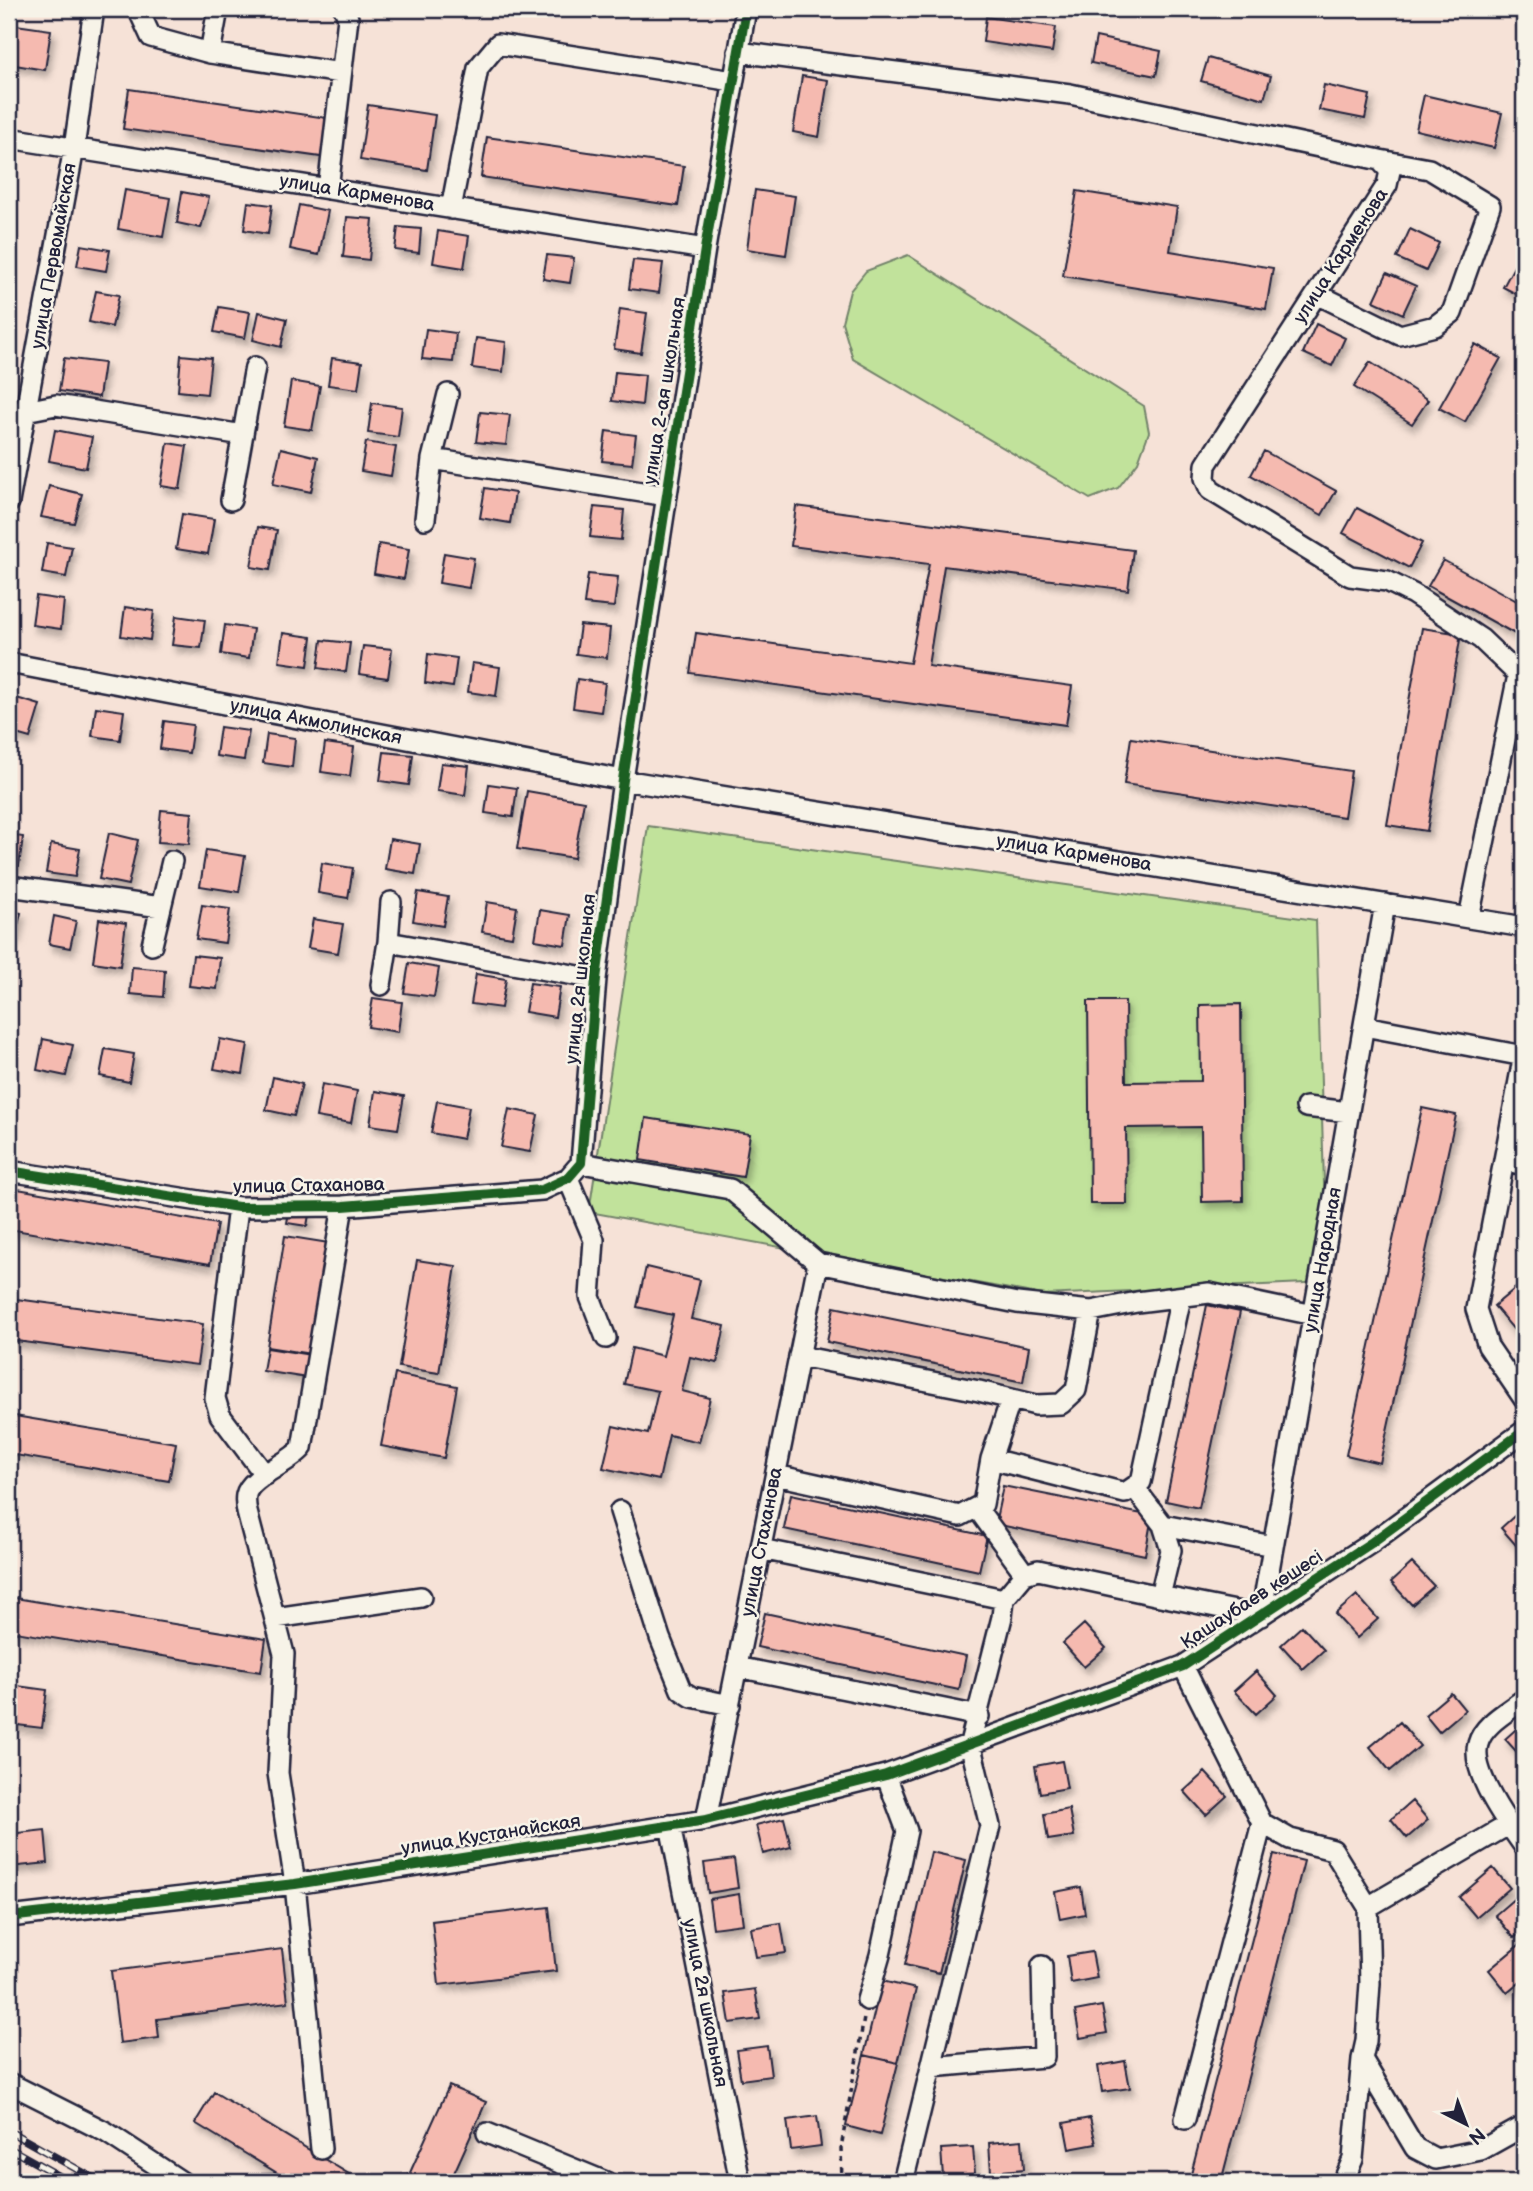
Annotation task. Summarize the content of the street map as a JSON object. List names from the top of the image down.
{
  "streets": {
    "street": [
      "улица Карменова",
      "улица Первомайская",
      "улица 2-ая школьная",
      "улица Акмолинская",
      "улица 2я школьная",
      "улица Стаханова",
      "улица Народная",
      "Қашаубаев көшесі",
      "улица Кустанайская"
    ]
  },
  "crossings": [
    ["улица Карменова", "улица Первомайская"],
    ["улица Карменова", "улица 2-ая школьная"],
    ["улица Карменова", "улица Акмолинская"],
    ["улица Карменова", "улица 2я школьная"],
    ["улица Карменова", "улица Народная"],
    ["улица 2-ая школьная", "улица Акмолинская"],
    ["улица 2-ая школьная", "улица 2я школьная"],
    ["улица Акмолинская", "улица 2я школьная"],
    ["улица 2я школьная", "улица Кустанайская"],
    ["улица Стаханова", "улица Кустанайская"],
    ["улица Народная", "Қашаубаев көшесі"],
    ["Қашаубаев көшесі", "улица Кустанайская"]
  ],
  "north": "bottom right"
}
